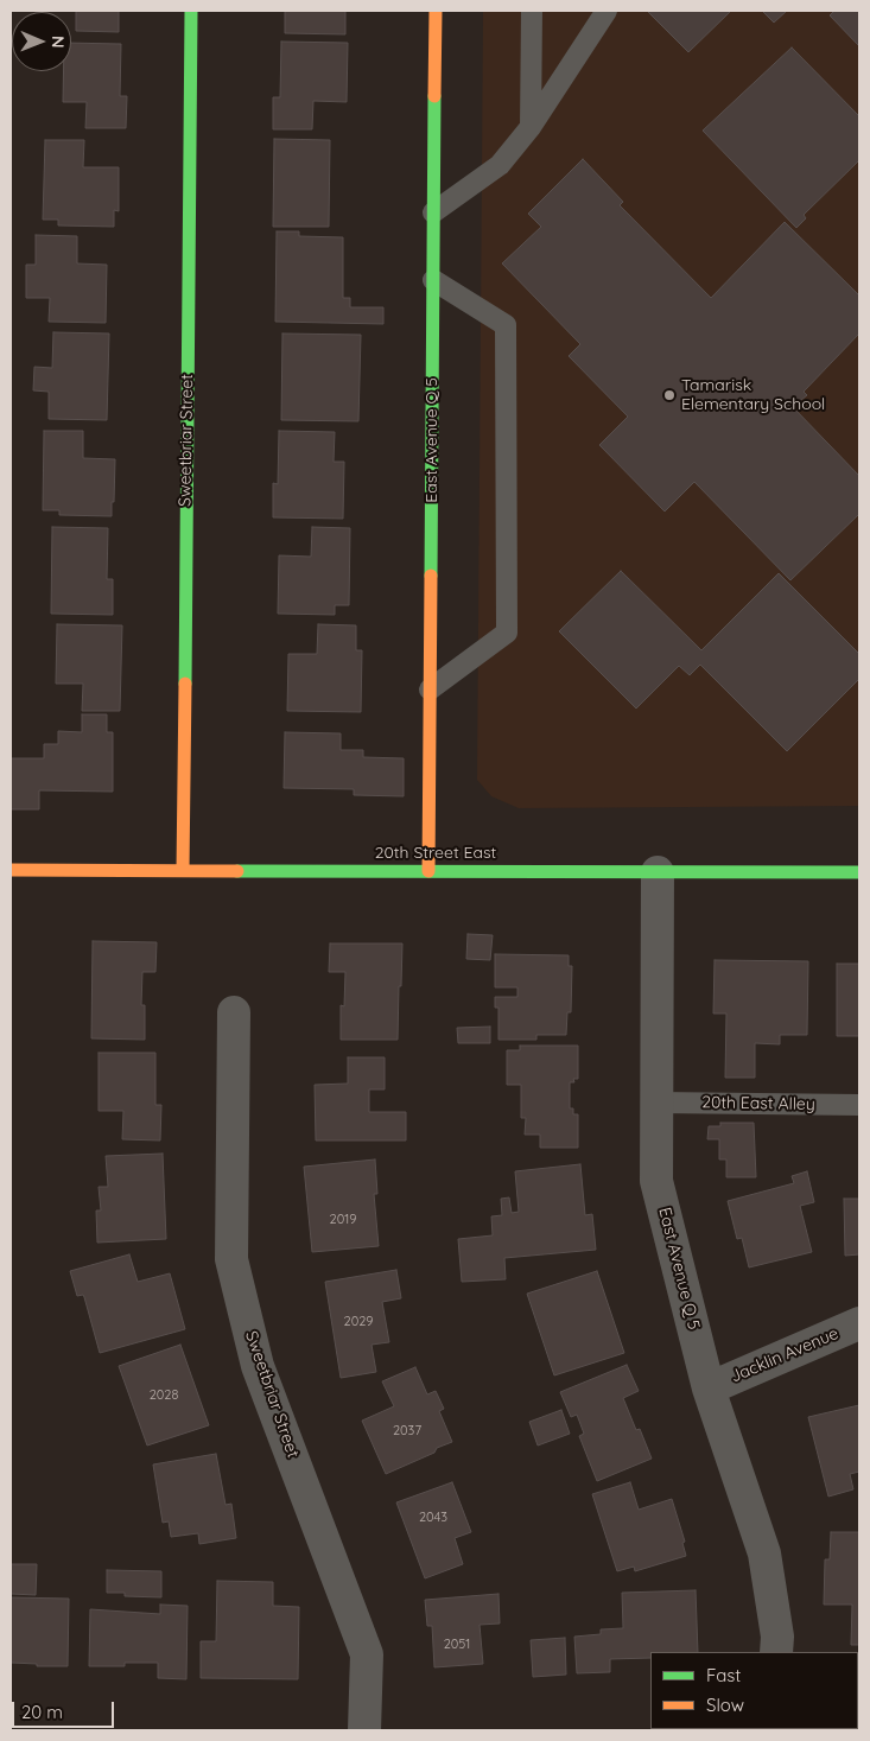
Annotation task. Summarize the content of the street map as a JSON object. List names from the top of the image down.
{
  "streets": {
    "street": [
      "Sweetbriar Street",
      "East Avenue Q 5",
      "20th Street East",
      "Jacklin Avenue"
    ],
    "lane": ["20th East Alley"]
  },
  "crossings": [
    ["Sweetbriar Street", "20th Street East"],
    ["East Avenue Q 5", "20th Street East"],
    ["East Avenue Q 5", "20th East Alley"],
    ["East Avenue Q 5", "Jacklin Avenue"]
  ],
  "places": ["Tamarisk Elementary School"],
  "house_numbers": [
    "2019",
    "2029",
    "2028",
    "2037",
    "2043",
    "2051"
  ],
  "legend": ["Fast", "Slow"],
  "scale_bar": "20 m",
  "north": "right"
}
